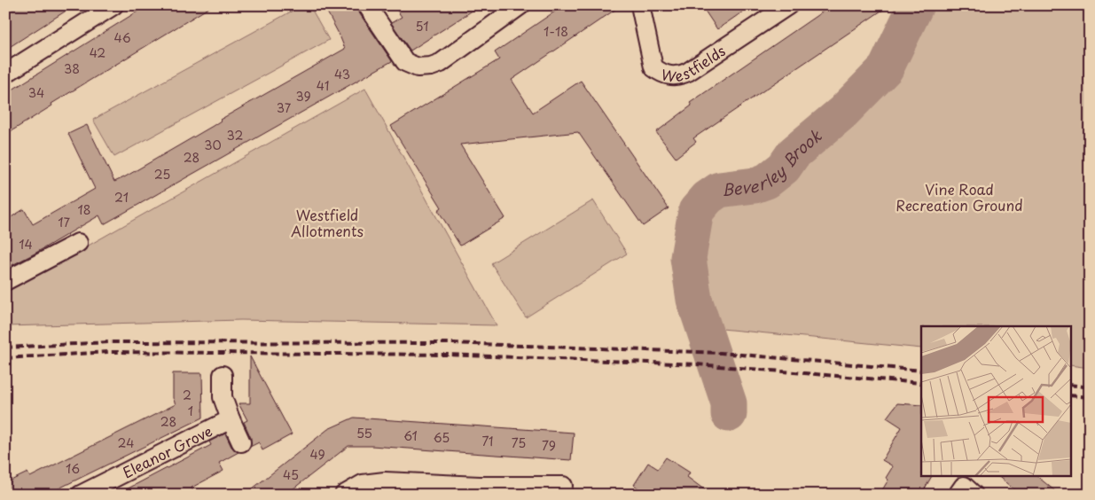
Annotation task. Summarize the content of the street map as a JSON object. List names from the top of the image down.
{
  "streets": {
    "street": ["Westfields", "Eleanor Grove"]
  },
  "water": ["Beverley Brook"],
  "parks": ["Vine Road Recreation Ground", "Westfield Allotments"],
  "house_numbers": [
    "51",
    "1-18",
    "46",
    "42",
    "38",
    "43",
    "41",
    "34",
    "39",
    "37",
    "32",
    "30",
    "28",
    "25",
    "21",
    "18",
    "17",
    "14",
    "2",
    "1",
    "28",
    "55",
    "61",
    "65",
    "71",
    "24",
    "75",
    "79",
    "49",
    "16",
    "45"
  ]
}
